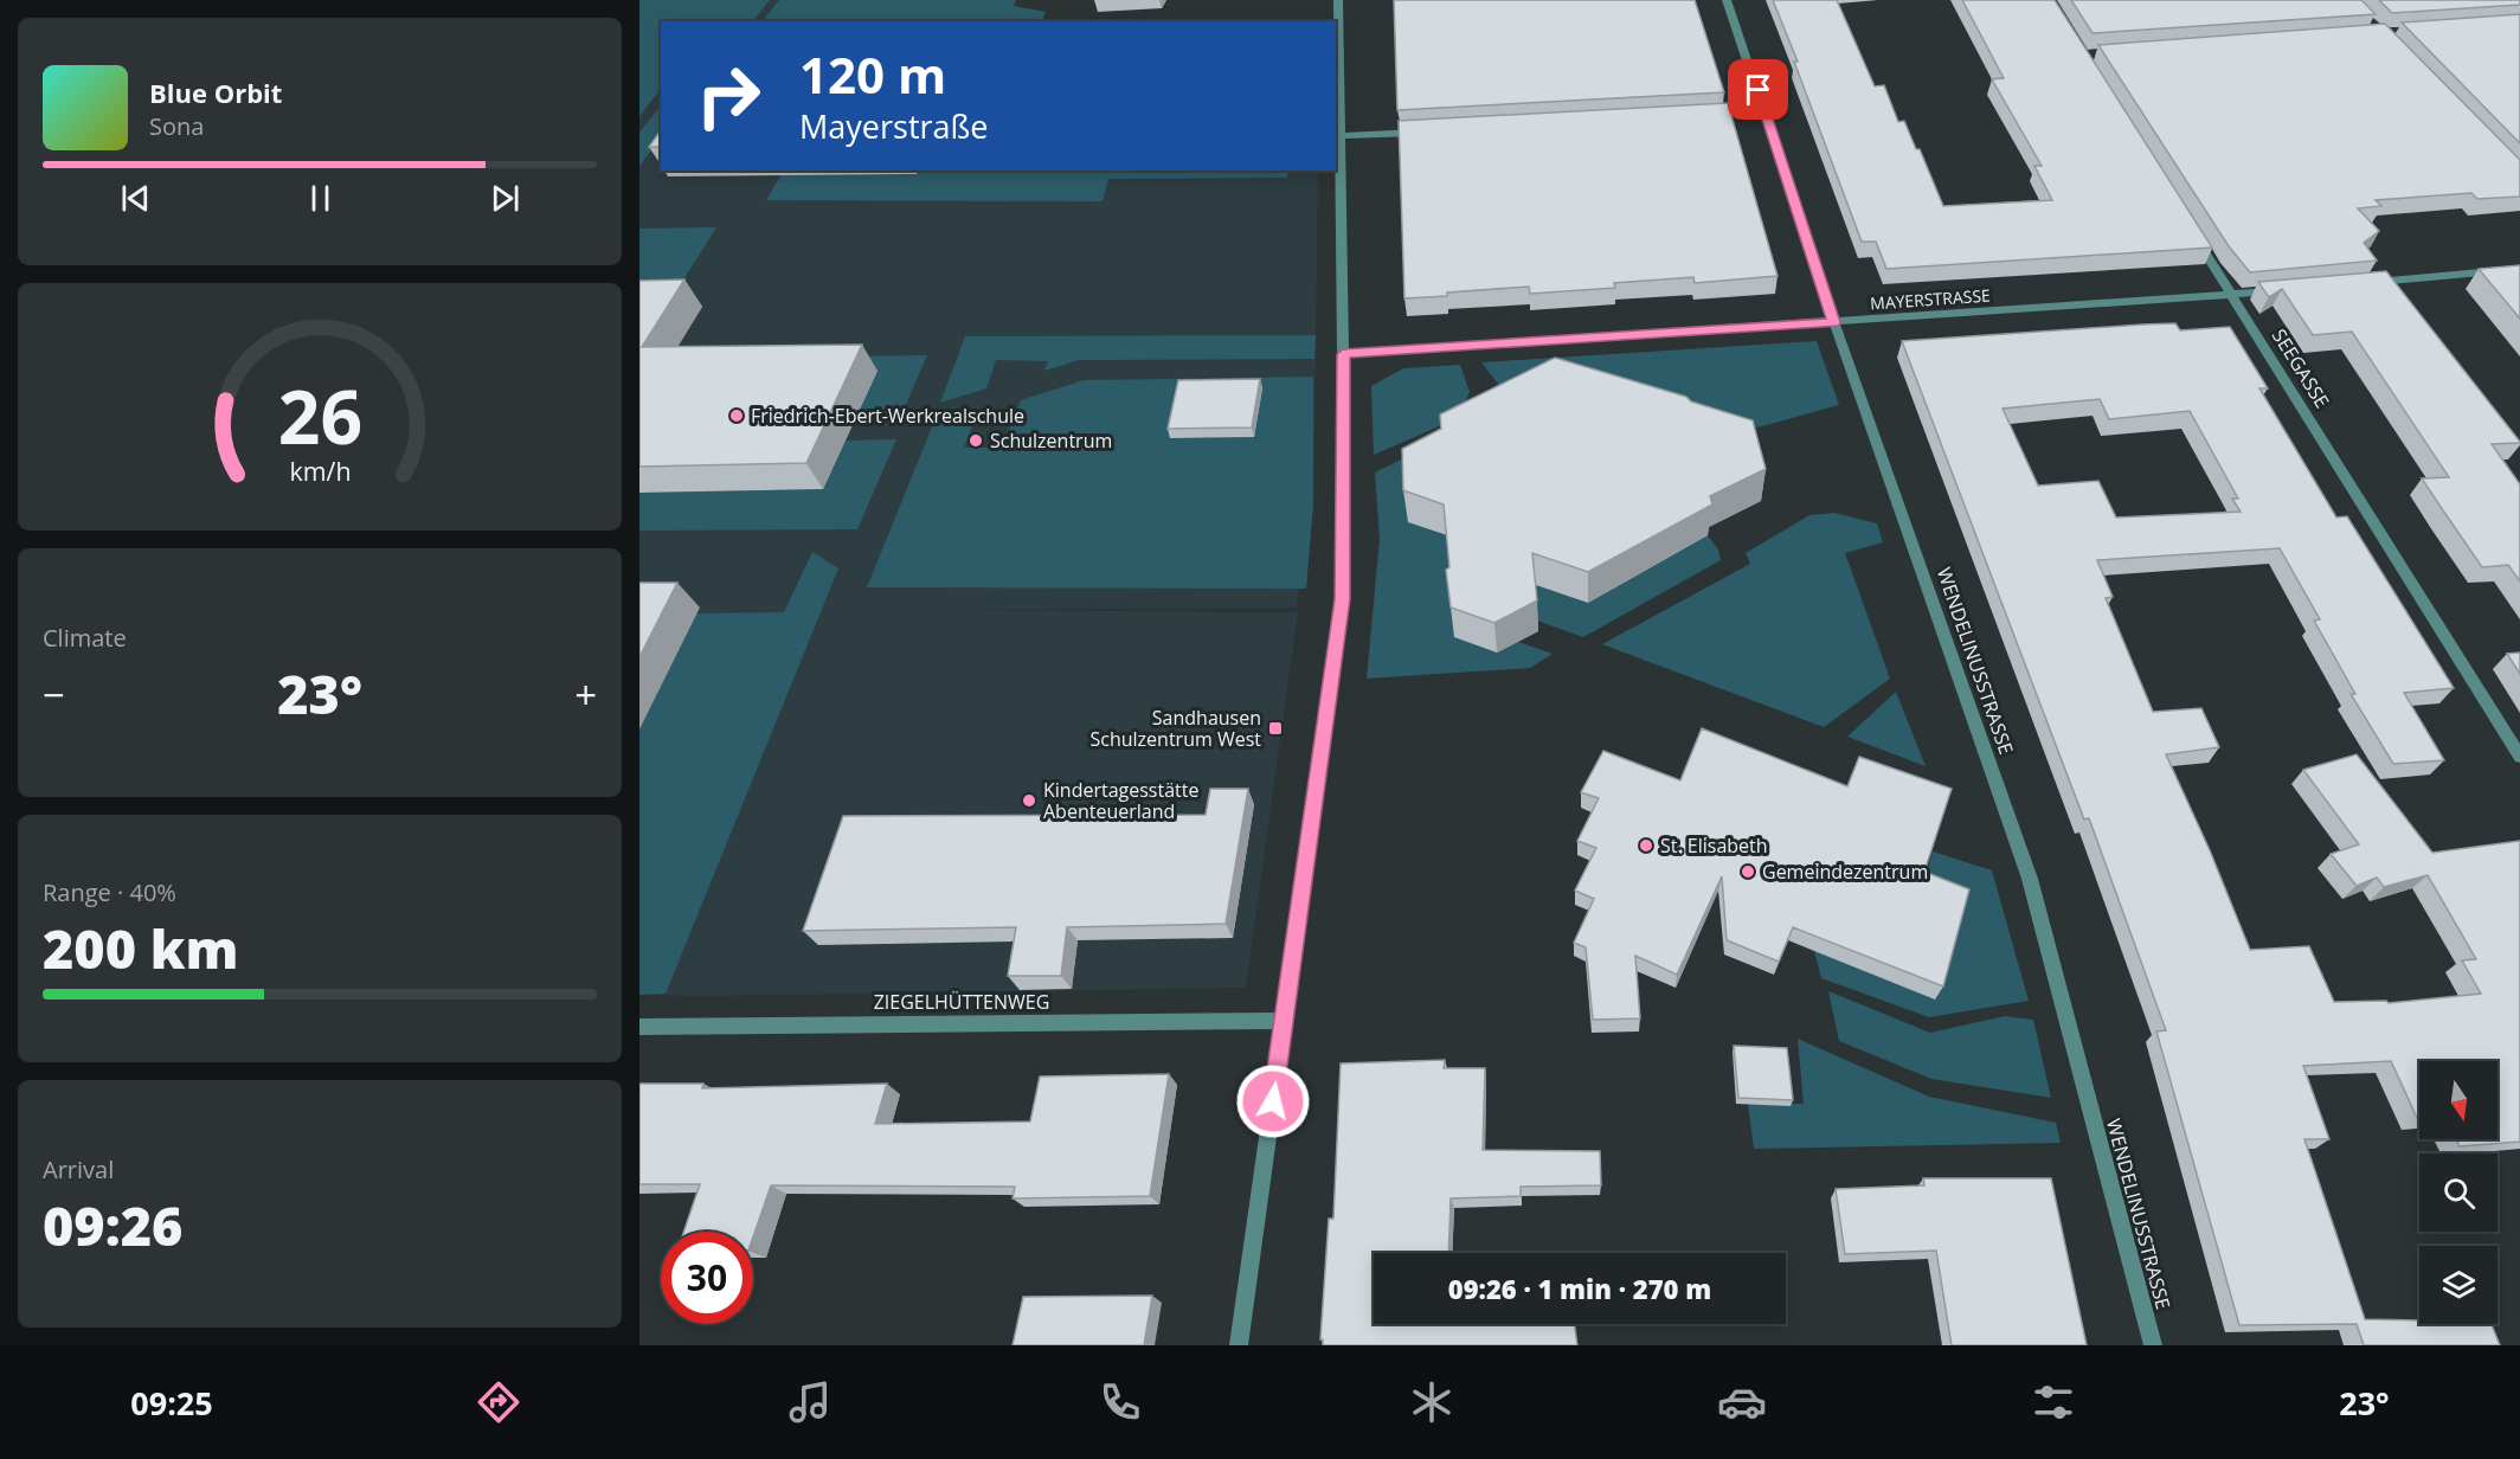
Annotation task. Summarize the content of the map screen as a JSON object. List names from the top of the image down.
{
  "streets": {
    "street": [
      "MAYERSTRASSE",
      "SEEGASSE",
      "WENDELINUSSTRASSE",
      "ZIEGELHÜTTENWEG"
    ]
  },
  "crossings": [
    ["MAYERSTRASSE", "SEEGASSE"],
    ["MAYERSTRASSE", "WENDELINUSSTRASSE"]
  ],
  "places": {
    "other": [
      "Friedrich-Ebert-Werkrealschule",
      "Schulzentrum",
      "Kindertagesstätte Abenteuerland",
      "St. Elisabeth",
      "Gemeindezentrum"
    ],
    "transit": ["Sandhausen Schulzentrum West"]
  },
  "north": "bottom",
  "page": {
    "turn": ["120 m", "Mayerstraße"],
    "song": ["Blue Orbit", "Sona"],
    "tile": [
      "Climate",
      ["Range · 40%", "200 km"],
      ["Arrival", "09:26"]
    ],
    "heat": ["−", "23°", "+"],
    "limit": "30",
    "trip": "09:26 · 1 min · 270 m",
    "tabs": ["09:25", "23°"],
    "gauge": ["26", "km/h"]
  }
}
